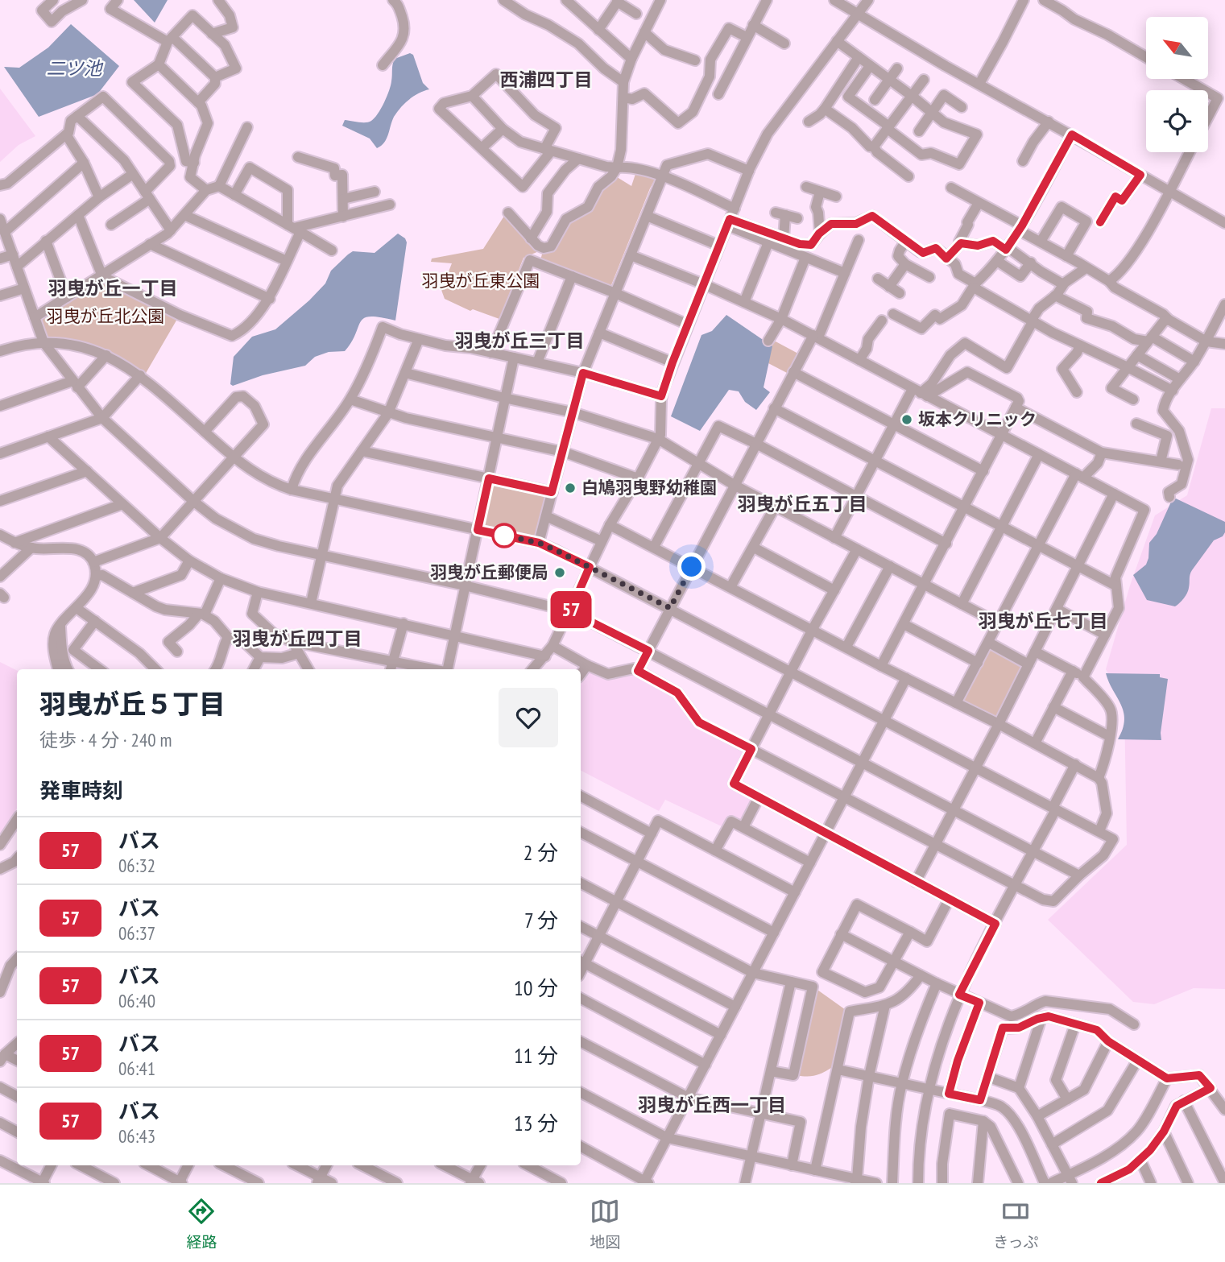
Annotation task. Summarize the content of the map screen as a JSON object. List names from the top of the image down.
{
  "districts": [
    "西浦四丁目",
    "羽曳が丘一丁目",
    "羽曳が丘三丁目",
    "羽曳が丘五丁目",
    "羽曳が丘七丁目",
    "羽曳が丘四丁目",
    "羽曳が丘西一丁目"
  ],
  "water": ["二ツ池"],
  "parks": ["羽曳が丘東公園", "羽曳が丘北公園"],
  "places": ["坂本クリニック", "白鳩羽曳野幼稚園", "羽曳が丘郵便局"],
  "lines": ["bus line 57"],
  "north": "top left",
  "page": {
    "on_map": "57",
    "heading": [
      ["羽曳が丘５丁目", "徒歩 · 4 分 · 240 m"],
      "発車時刻"
    ],
    "list": [
      {
        "mark": "57",
        "name": "バス",
        "note": "06:32",
        "value": "2 分"
      },
      {
        "mark": "57",
        "name": "バス",
        "note": "06:37",
        "value": "7 分"
      },
      {
        "mark": "57",
        "name": "バス",
        "note": "06:40",
        "value": "10 分"
      },
      {
        "mark": "57",
        "name": "バス",
        "note": "06:41",
        "value": "11 分"
      },
      {
        "mark": "57",
        "name": "バス",
        "note": "06:43",
        "value": "13 分"
      }
    ],
    "tabs": ["経路", "地図", "きっぷ"]
  }
}
